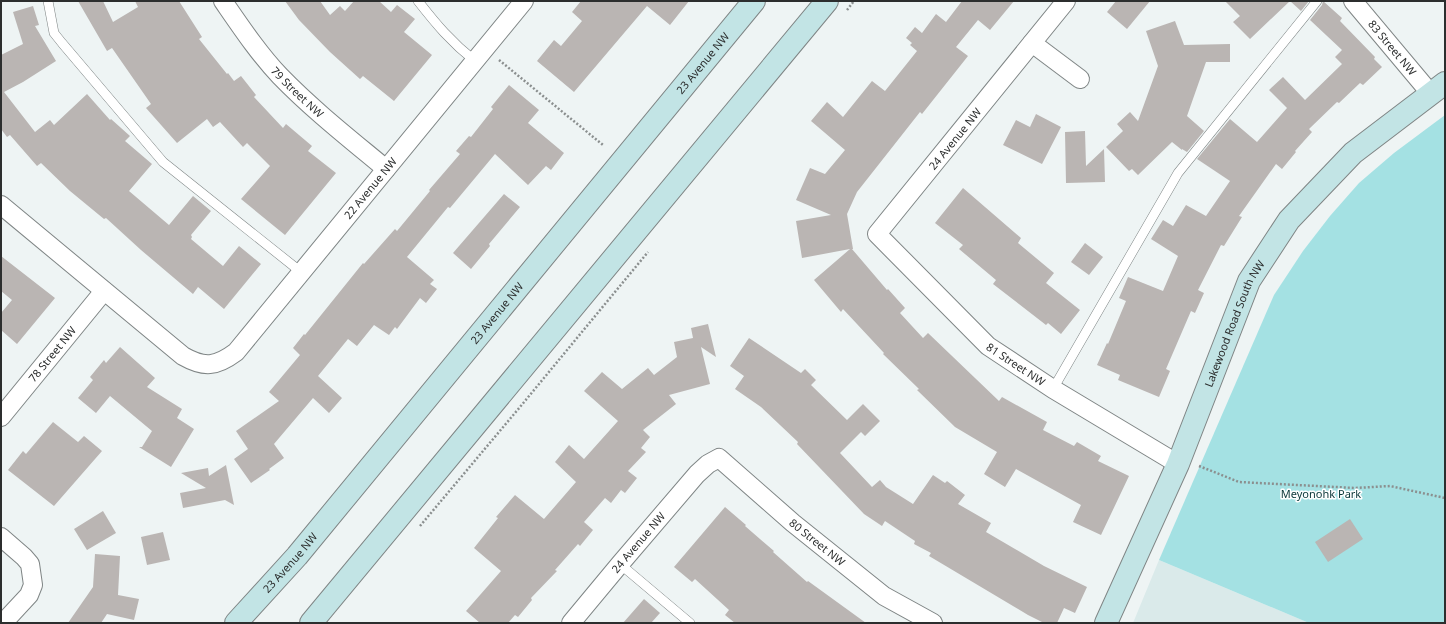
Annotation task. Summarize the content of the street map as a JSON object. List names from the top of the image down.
{
  "streets": {
    "main road": ["23 Avenue NW", "Lakewood Road South NW"],
    "street": [
      "83 Street NW",
      "79 Street NW",
      "24 Avenue NW",
      "22 Avenue NW",
      "78 Street NW",
      "81 Street NW",
      "80 Street NW"
    ]
  },
  "crossings": [
    ["83 Street NW", "Lakewood Road South NW"],
    ["79 Street NW", "22 Avenue NW"],
    ["24 Avenue NW", "81 Street NW"],
    ["24 Avenue NW", "80 Street NW"],
    ["22 Avenue NW", "78 Street NW"],
    ["Lakewood Road South NW", "81 Street NW"]
  ],
  "parks": ["Meyonohk Park"]
}
